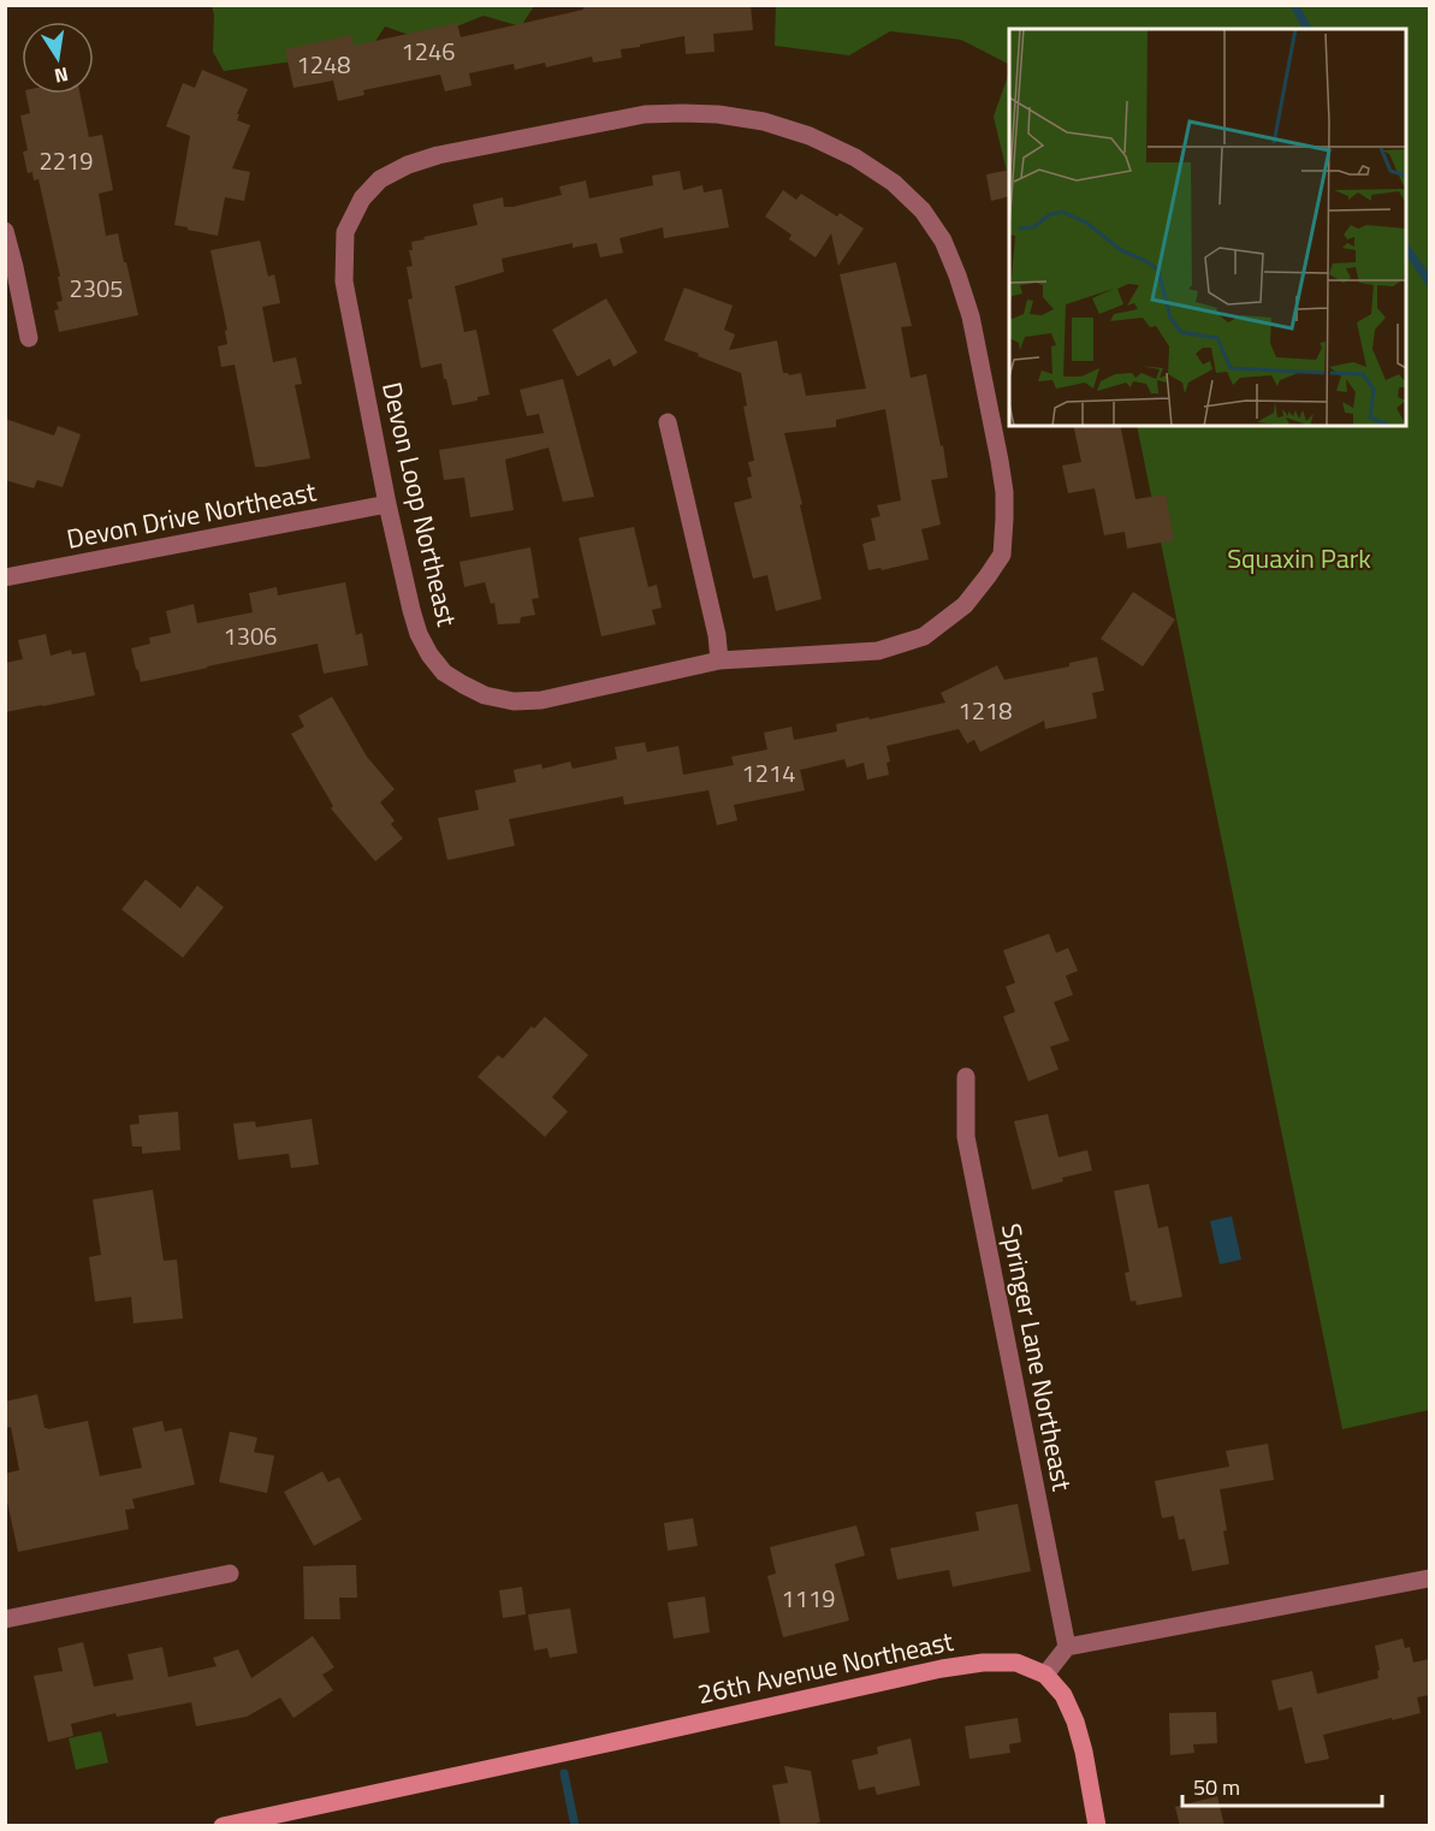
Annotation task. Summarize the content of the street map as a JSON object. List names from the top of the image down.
{
  "streets": {
    "street": [
      "Devon Loop Northeast",
      "Devon Drive Northeast",
      "Springer Lane Northeast",
      "26th Avenue Northeast"
    ]
  },
  "crossings": [
    ["Devon Loop Northeast", "Devon Drive Northeast"]
  ],
  "parks": ["Squaxin Park"],
  "house_numbers": [
    "1246",
    "1248",
    "2219",
    "2305",
    "1306",
    "1218",
    "1214",
    "1119"
  ],
  "scale_bar": "50 m",
  "north": "bottom"
}
